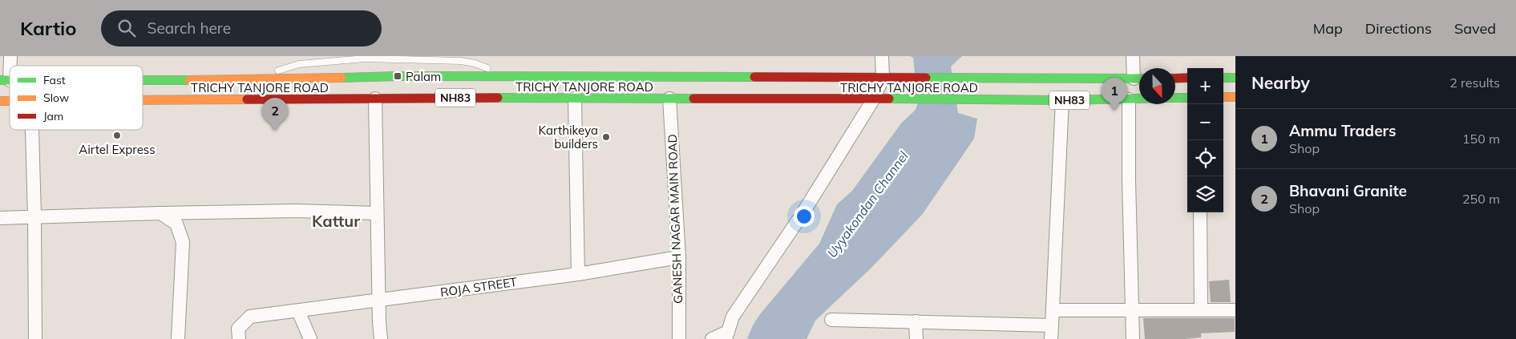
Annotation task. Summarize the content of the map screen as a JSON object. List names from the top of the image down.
{
  "streets": {
    "highway": ["TRICHY TANJORE ROAD", "NH83"],
    "street": ["GANESH NAGAR MAIN ROAD", "ROJA STREET"]
  },
  "crossings": [
    ["TRICHY TANJORE ROAD", "GANESH NAGAR MAIN ROAD"],
    ["GANESH NAGAR MAIN ROAD", "ROJA STREET"]
  ],
  "districts": ["Kattur"],
  "water": ["Uyyakondan Channel"],
  "places": {
    "transit": ["Palam"],
    "other": ["Airtel Express", "Karthikeya builders"]
  },
  "legend": ["Fast", "Slow", "Jam"],
  "north": "bottom",
  "page": {
    "header": "Kartio",
    "search": "Search here",
    "nav": ["Map", "Directions", "Saved"],
    "heading": ["Nearby", "2 results"],
    "map_buttons": ["+", "−"],
    "pins": ["1", "2"],
    "list": [
      {
        "mark": "1",
        "name": "Ammu Traders",
        "note": "Shop",
        "value": "150 m"
      },
      {
        "mark": "2",
        "name": "Bhavani Granite",
        "note": "Shop",
        "value": "250 m"
      }
    ]
  }
}
